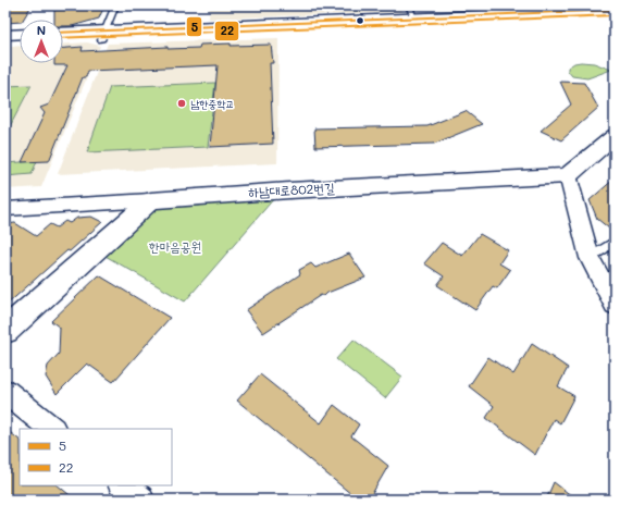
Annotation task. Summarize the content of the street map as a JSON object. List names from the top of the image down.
{
  "streets": {
    "main road": ["하남대로802번길"]
  },
  "parks": ["한마음공원"],
  "places": ["남한중학교"],
  "lines": ["transit line 5", "transit line 22"],
  "legend": ["5", "22"],
  "north": "top"
}
